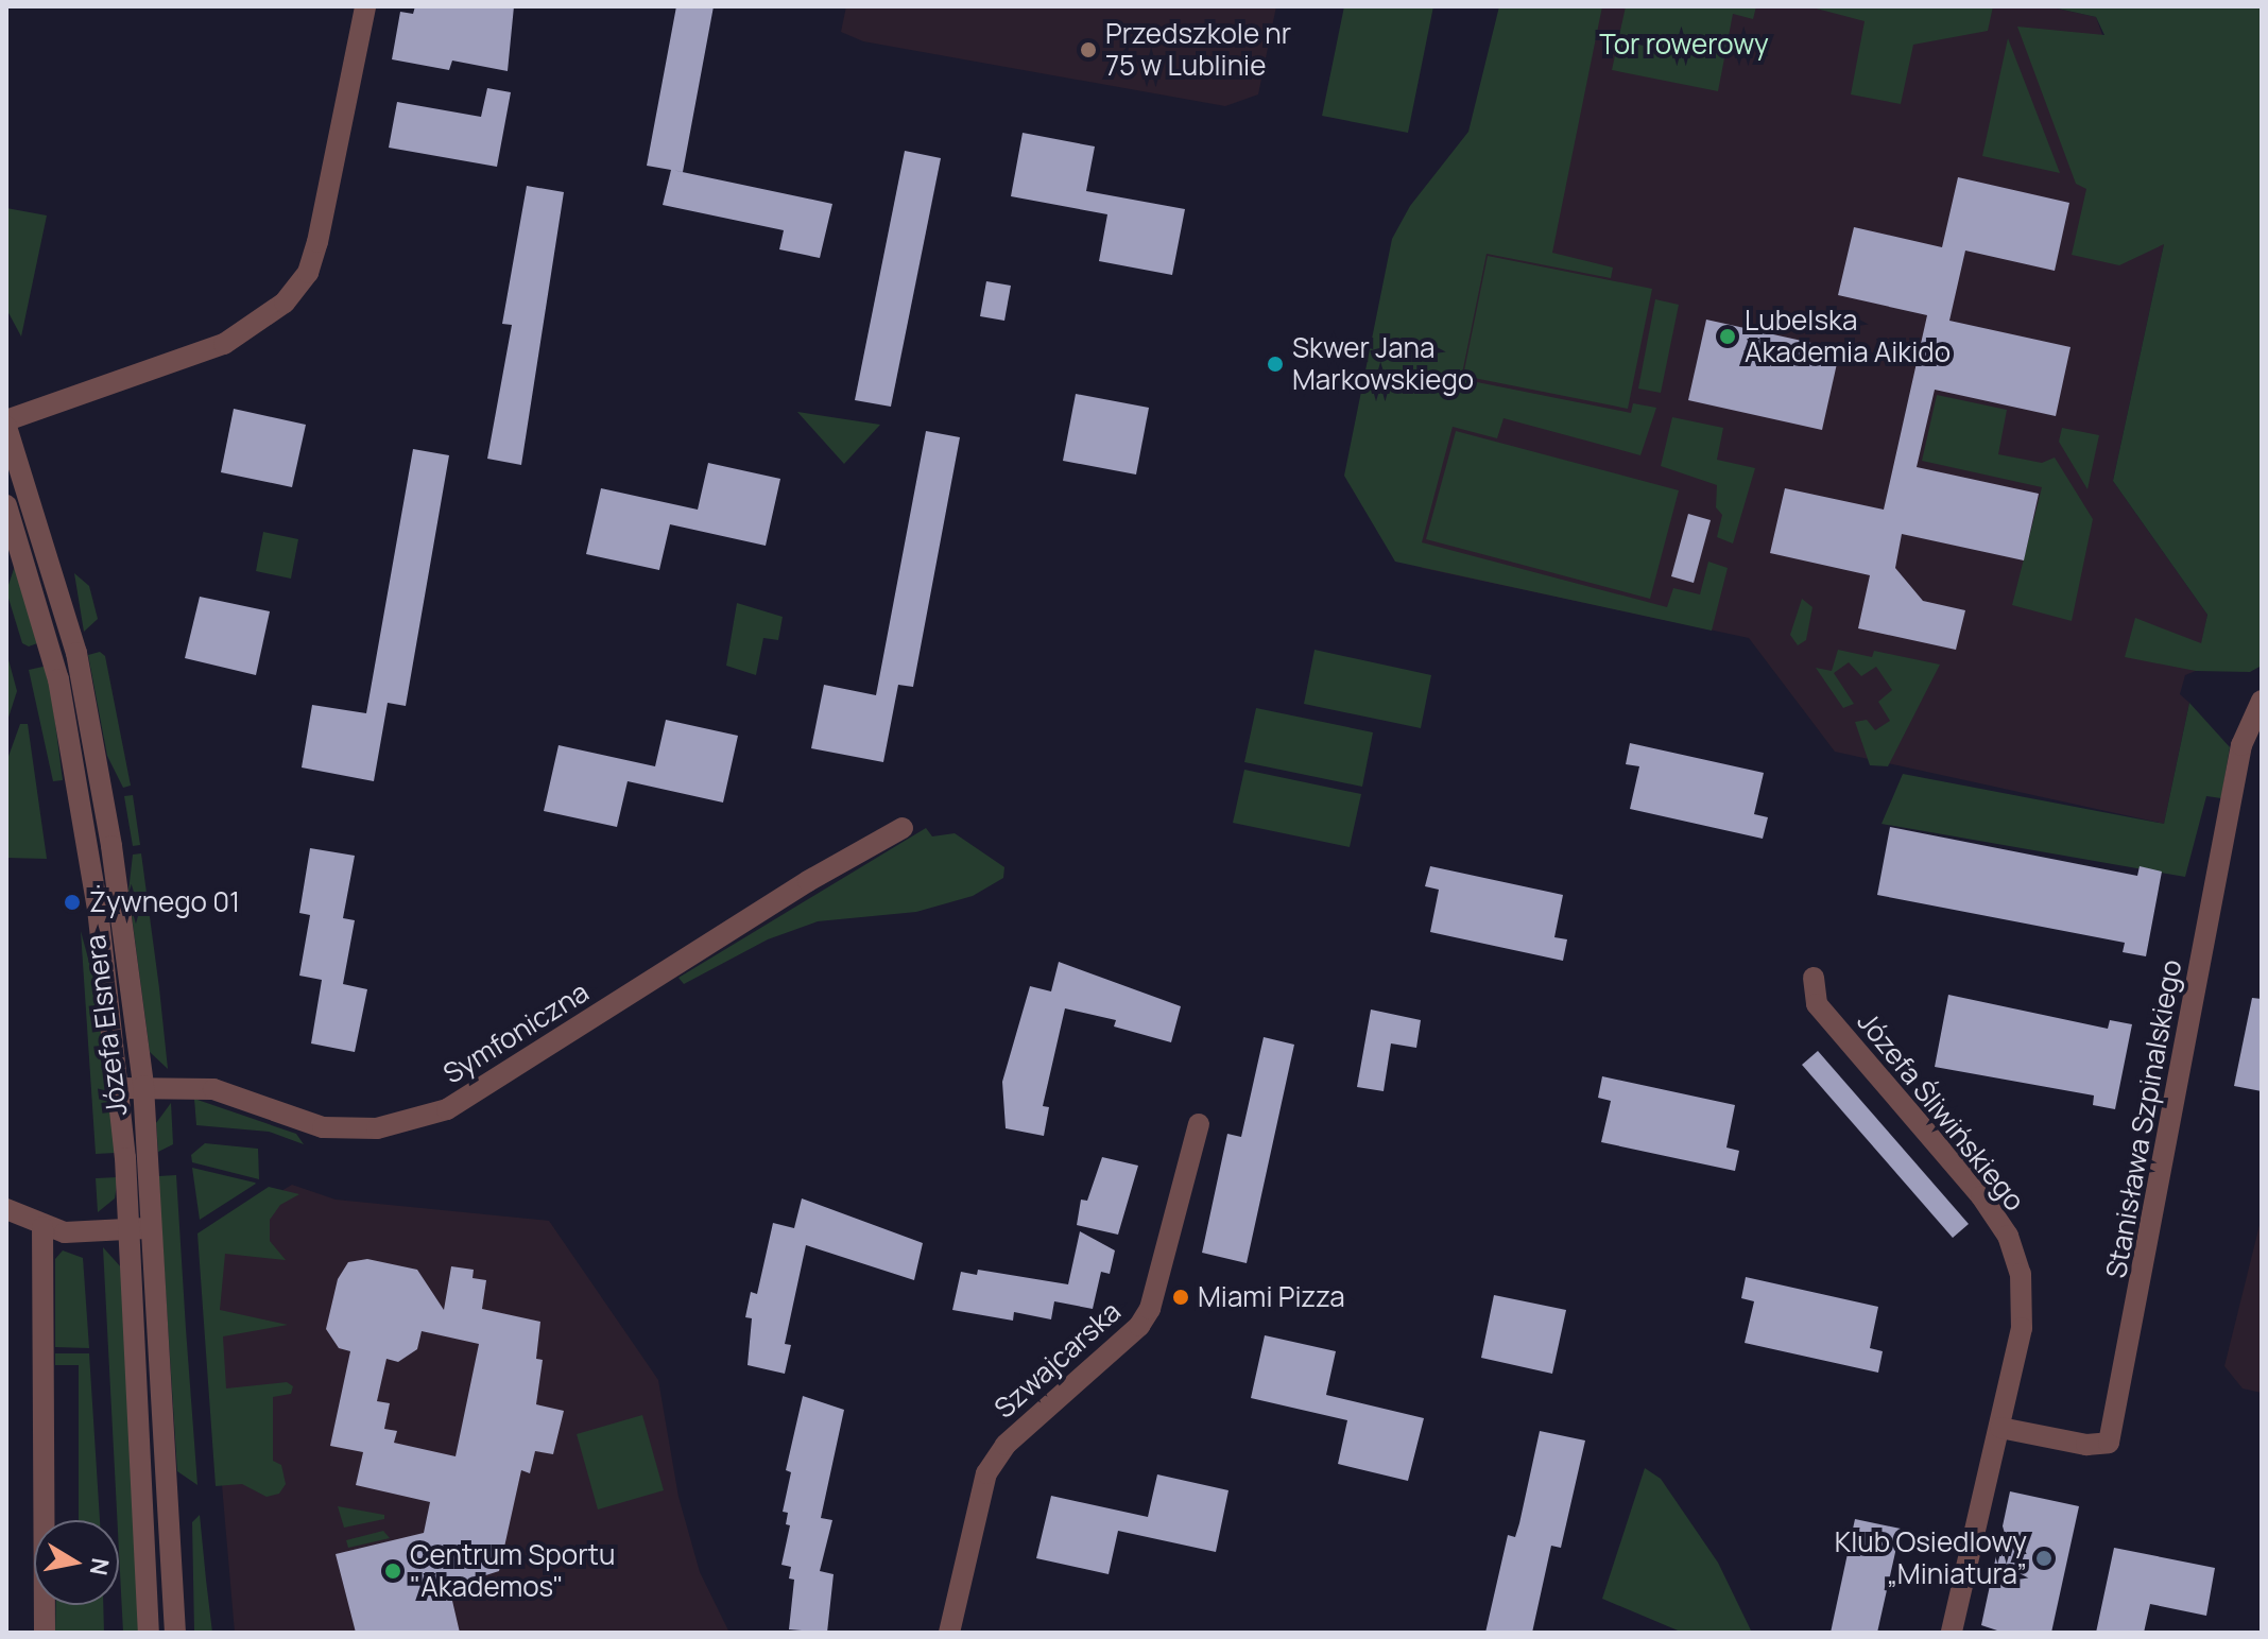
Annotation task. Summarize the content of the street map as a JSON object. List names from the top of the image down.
{
  "streets": {
    "street": [
      "Józefa Elsnera",
      "Symfoniczna",
      "Józefa Śliwińskiego",
      "Stanisława Szpinalskiego",
      "Szwajcarska"
    ]
  },
  "crossings": [
    ["Józefa Elsnera", "Symfoniczna"],
    ["Józefa Śliwińskiego", "Stanisława Szpinalskiego"]
  ],
  "parks": ["Tor rowerowy"],
  "places": [
    "Przedszkole nr 75 w Lublinie",
    "Lubelska Akademia Aikido",
    "Skwer Jana Markowskiego",
    "Żywnego 01",
    "Miami Pizza",
    "Klub Osiedlowy „Miniatura”",
    "Centrum Sportu \"Akademos\""
  ],
  "north": "right"
}
